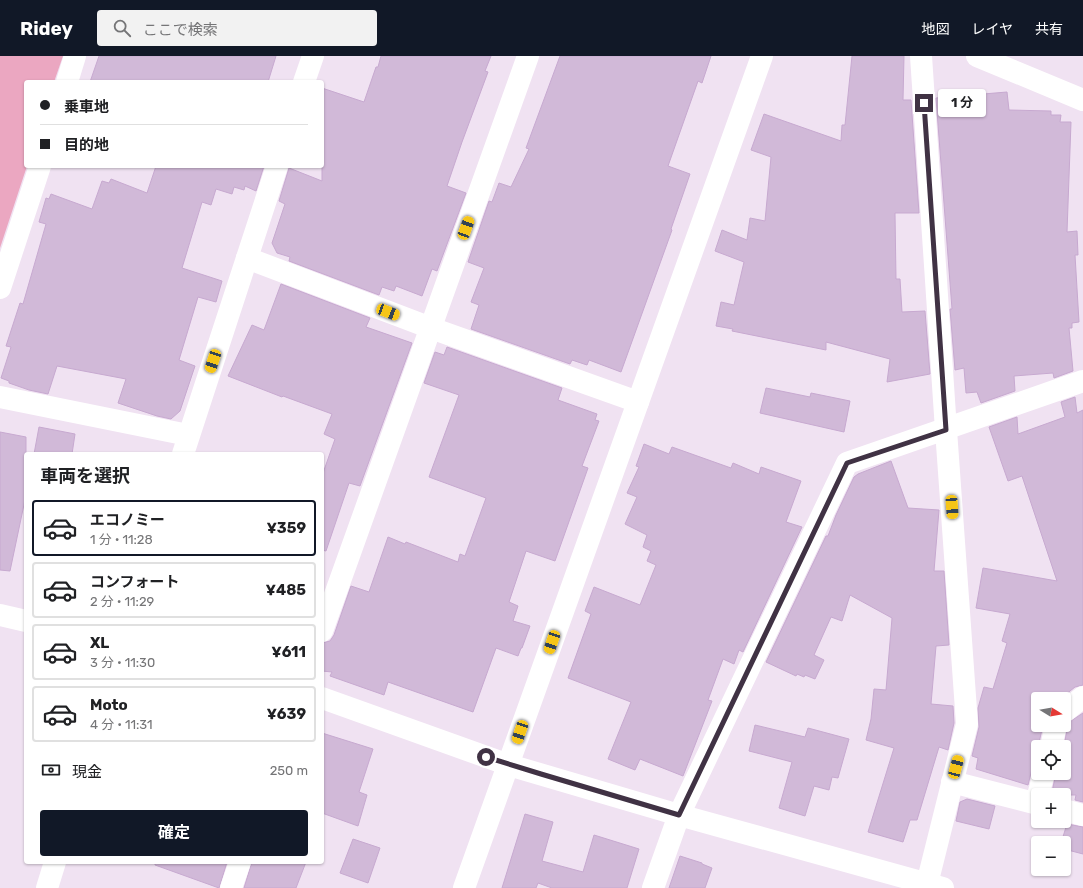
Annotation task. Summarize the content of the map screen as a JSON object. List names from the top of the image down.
{
  "north": "right",
  "page": {
    "header": "Ridey",
    "search": "ここで検索",
    "nav": ["地図", "レイヤ", "共有"],
    "banner": ["乗車地", "目的地"],
    "bubble": "1 分",
    "heading": "車両を選択",
    "list": [
      {
        "name": "エコノミー",
        "note": "1 分 · 11:28",
        "value": "¥359"
      },
      {
        "name": "コンフォート",
        "note": "2 分 · 11:29",
        "value": "¥485"
      },
      {
        "name": "XL",
        "note": "3 分 · 11:30",
        "value": "¥611"
      },
      {
        "name": "Moto",
        "note": "4 分 · 11:31",
        "value": "¥639"
      }
    ],
    "map_buttons": ["+", "−"],
    "pay": ["現金", "250 m"],
    "buttons": "確定"
  }
}
